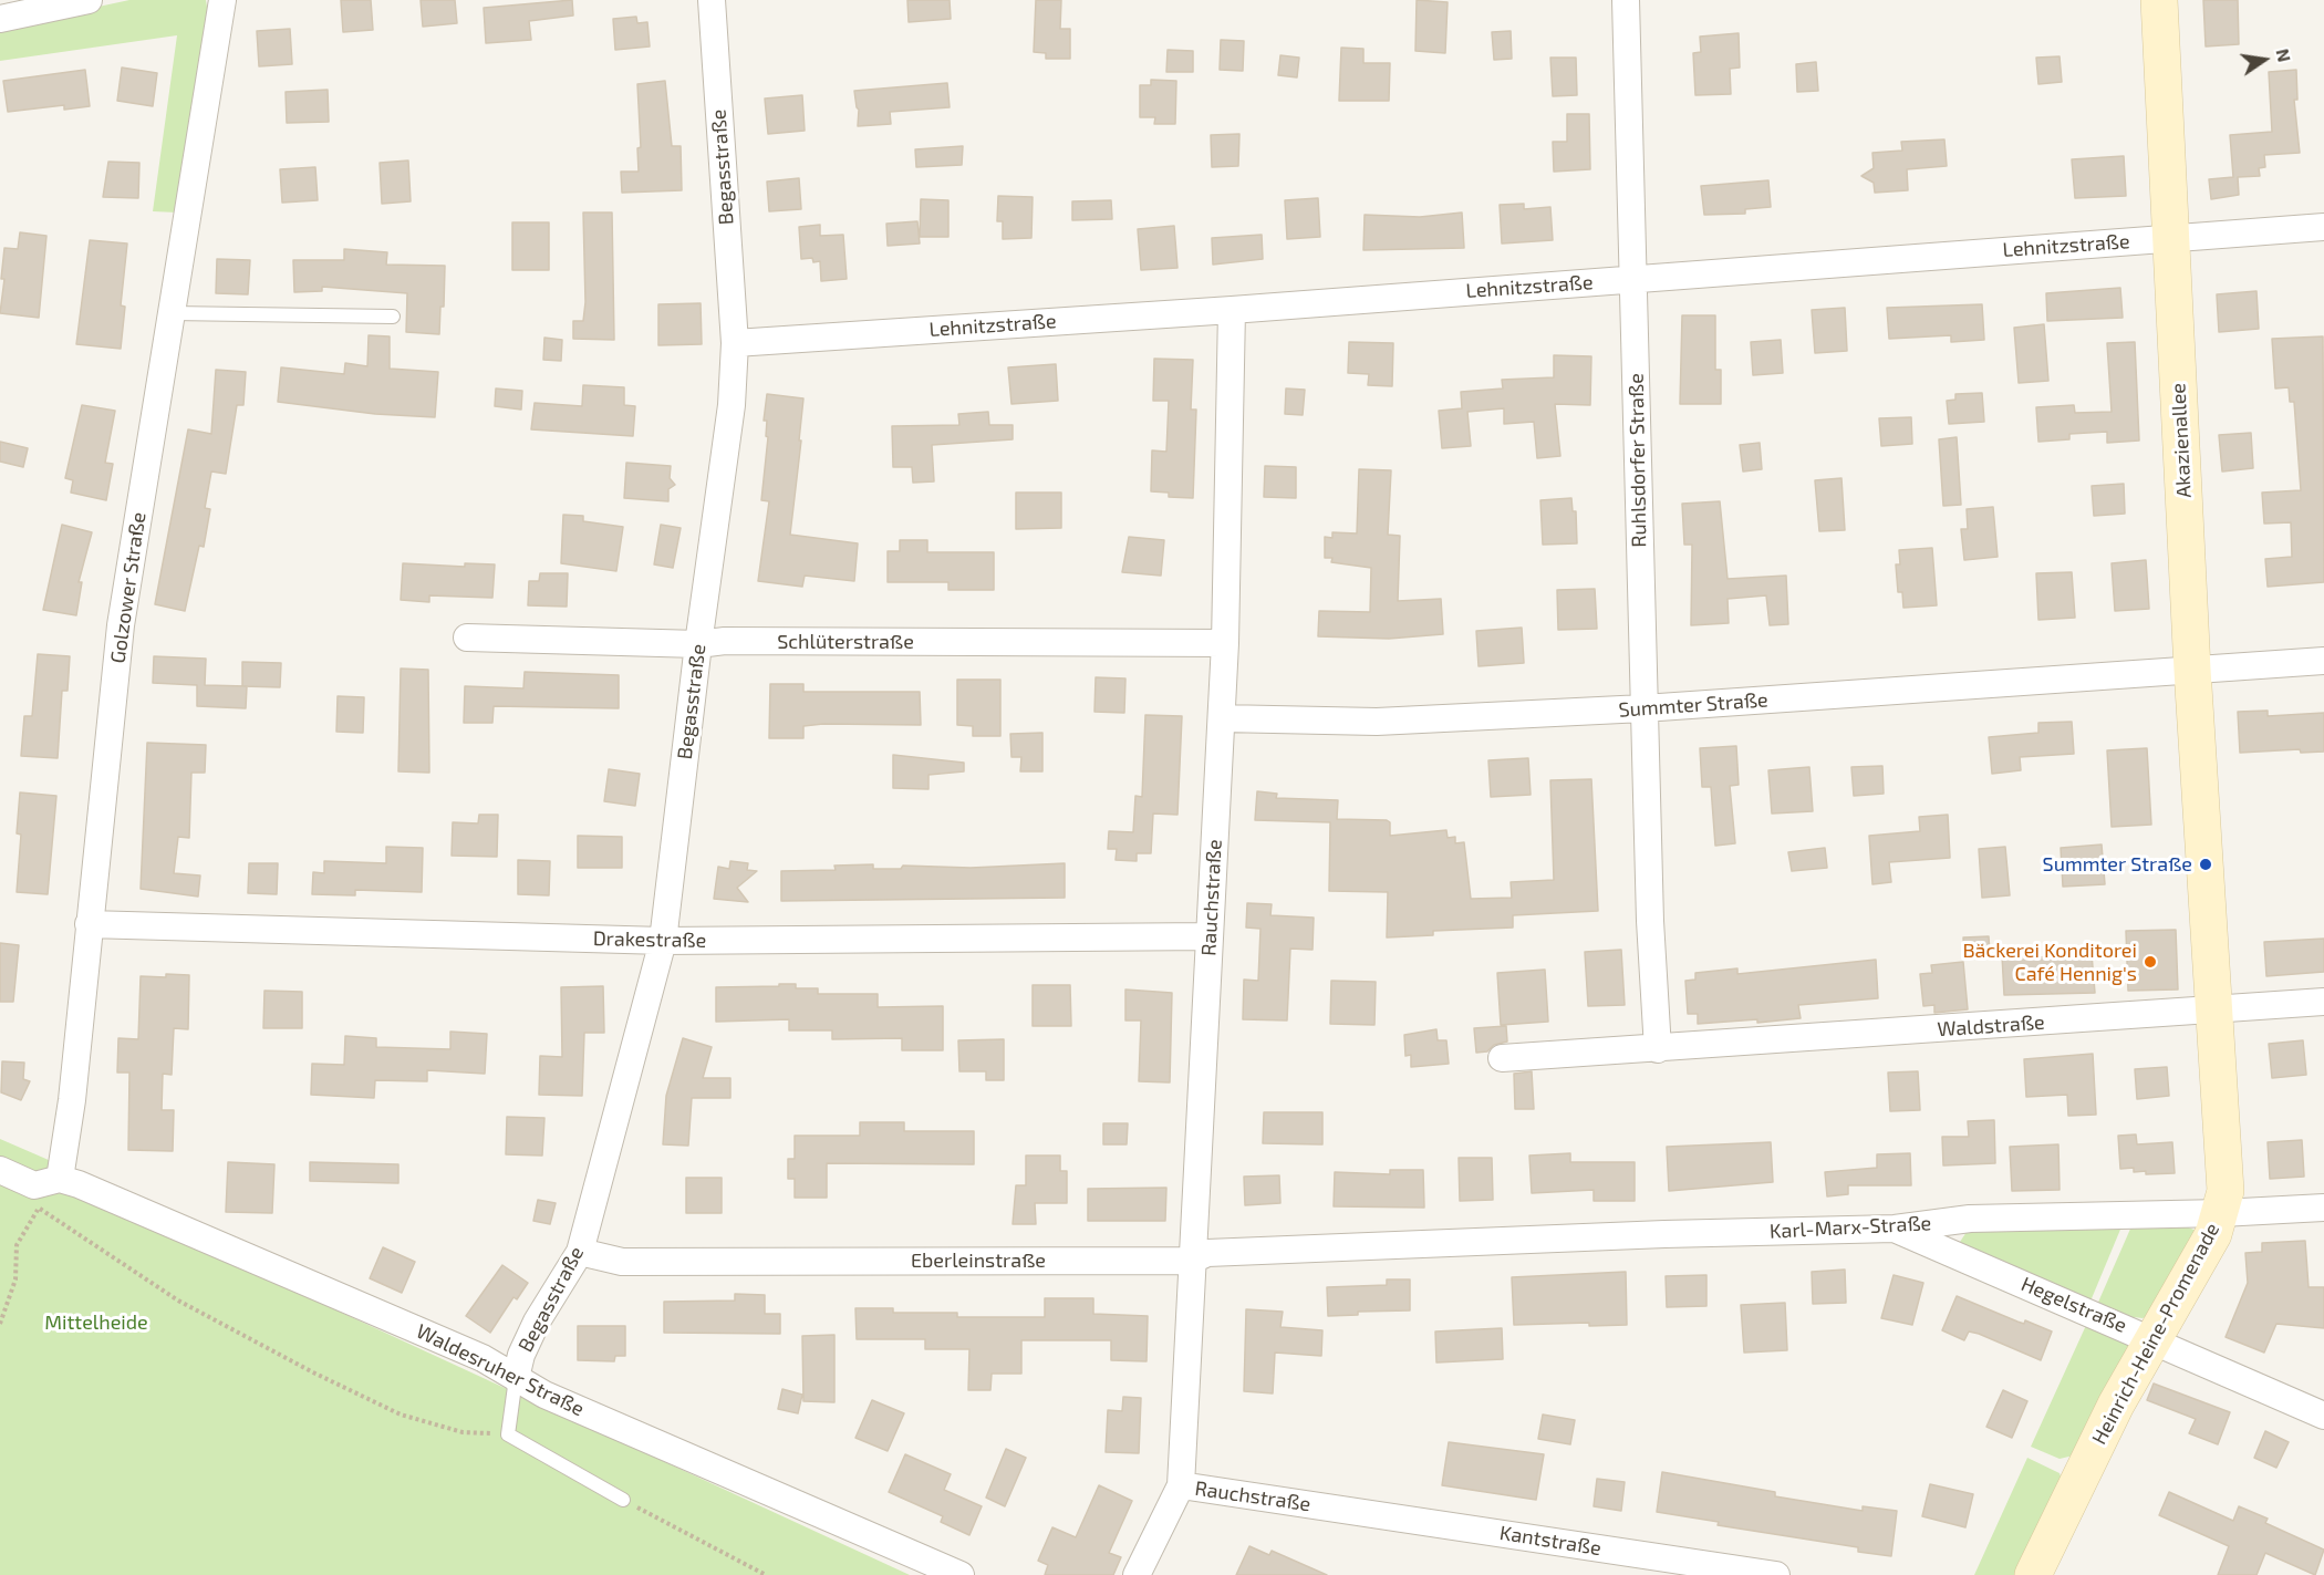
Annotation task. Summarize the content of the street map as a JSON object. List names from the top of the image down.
{
  "streets": {
    "street": [
      "Begasstraße",
      "Lehnitzstraße",
      "Akazienallee",
      "Ruhlsdorfer Straße",
      "Golzower Straße",
      "Schlüterstraße",
      "Summter Straße",
      "Rauchstraße",
      "Drakestraße",
      "Waldstraße",
      "Karl-Marx-Straße",
      "Eberleinstraße",
      "Hegelstraße",
      "Heinrich-Heine-Promenade",
      "Waldesruher Straße",
      "Kantstraße"
    ]
  },
  "crossings": [
    ["Begasstraße", "Lehnitzstraße"],
    ["Begasstraße", "Schlüterstraße"],
    ["Begasstraße", "Drakestraße"],
    ["Begasstraße", "Eberleinstraße"],
    ["Begasstraße", "Waldesruher Straße"],
    ["Lehnitzstraße", "Akazienallee"],
    ["Lehnitzstraße", "Ruhlsdorfer Straße"],
    ["Lehnitzstraße", "Rauchstraße"],
    ["Akazienallee", "Summter Straße"],
    ["Akazienallee", "Heinrich-Heine-Promenade"],
    ["Ruhlsdorfer Straße", "Summter Straße"],
    ["Ruhlsdorfer Straße", "Waldstraße"],
    ["Golzower Straße", "Drakestraße"],
    ["Golzower Straße", "Waldesruher Straße"],
    ["Schlüterstraße", "Rauchstraße"],
    ["Summter Straße", "Rauchstraße"],
    ["Rauchstraße", "Drakestraße"],
    ["Rauchstraße", "Eberleinstraße"],
    ["Rauchstraße", "Kantstraße"],
    ["Waldstraße", "Heinrich-Heine-Promenade"],
    ["Karl-Marx-Straße", "Eberleinstraße"],
    ["Karl-Marx-Straße", "Hegelstraße"],
    ["Karl-Marx-Straße", "Heinrich-Heine-Promenade"],
    ["Hegelstraße", "Heinrich-Heine-Promenade"]
  ],
  "parks": ["Mittelheide"],
  "places": ["Summter Straße", "Bäckerei Konditorei Café Hennig's"],
  "north": "right"
}
